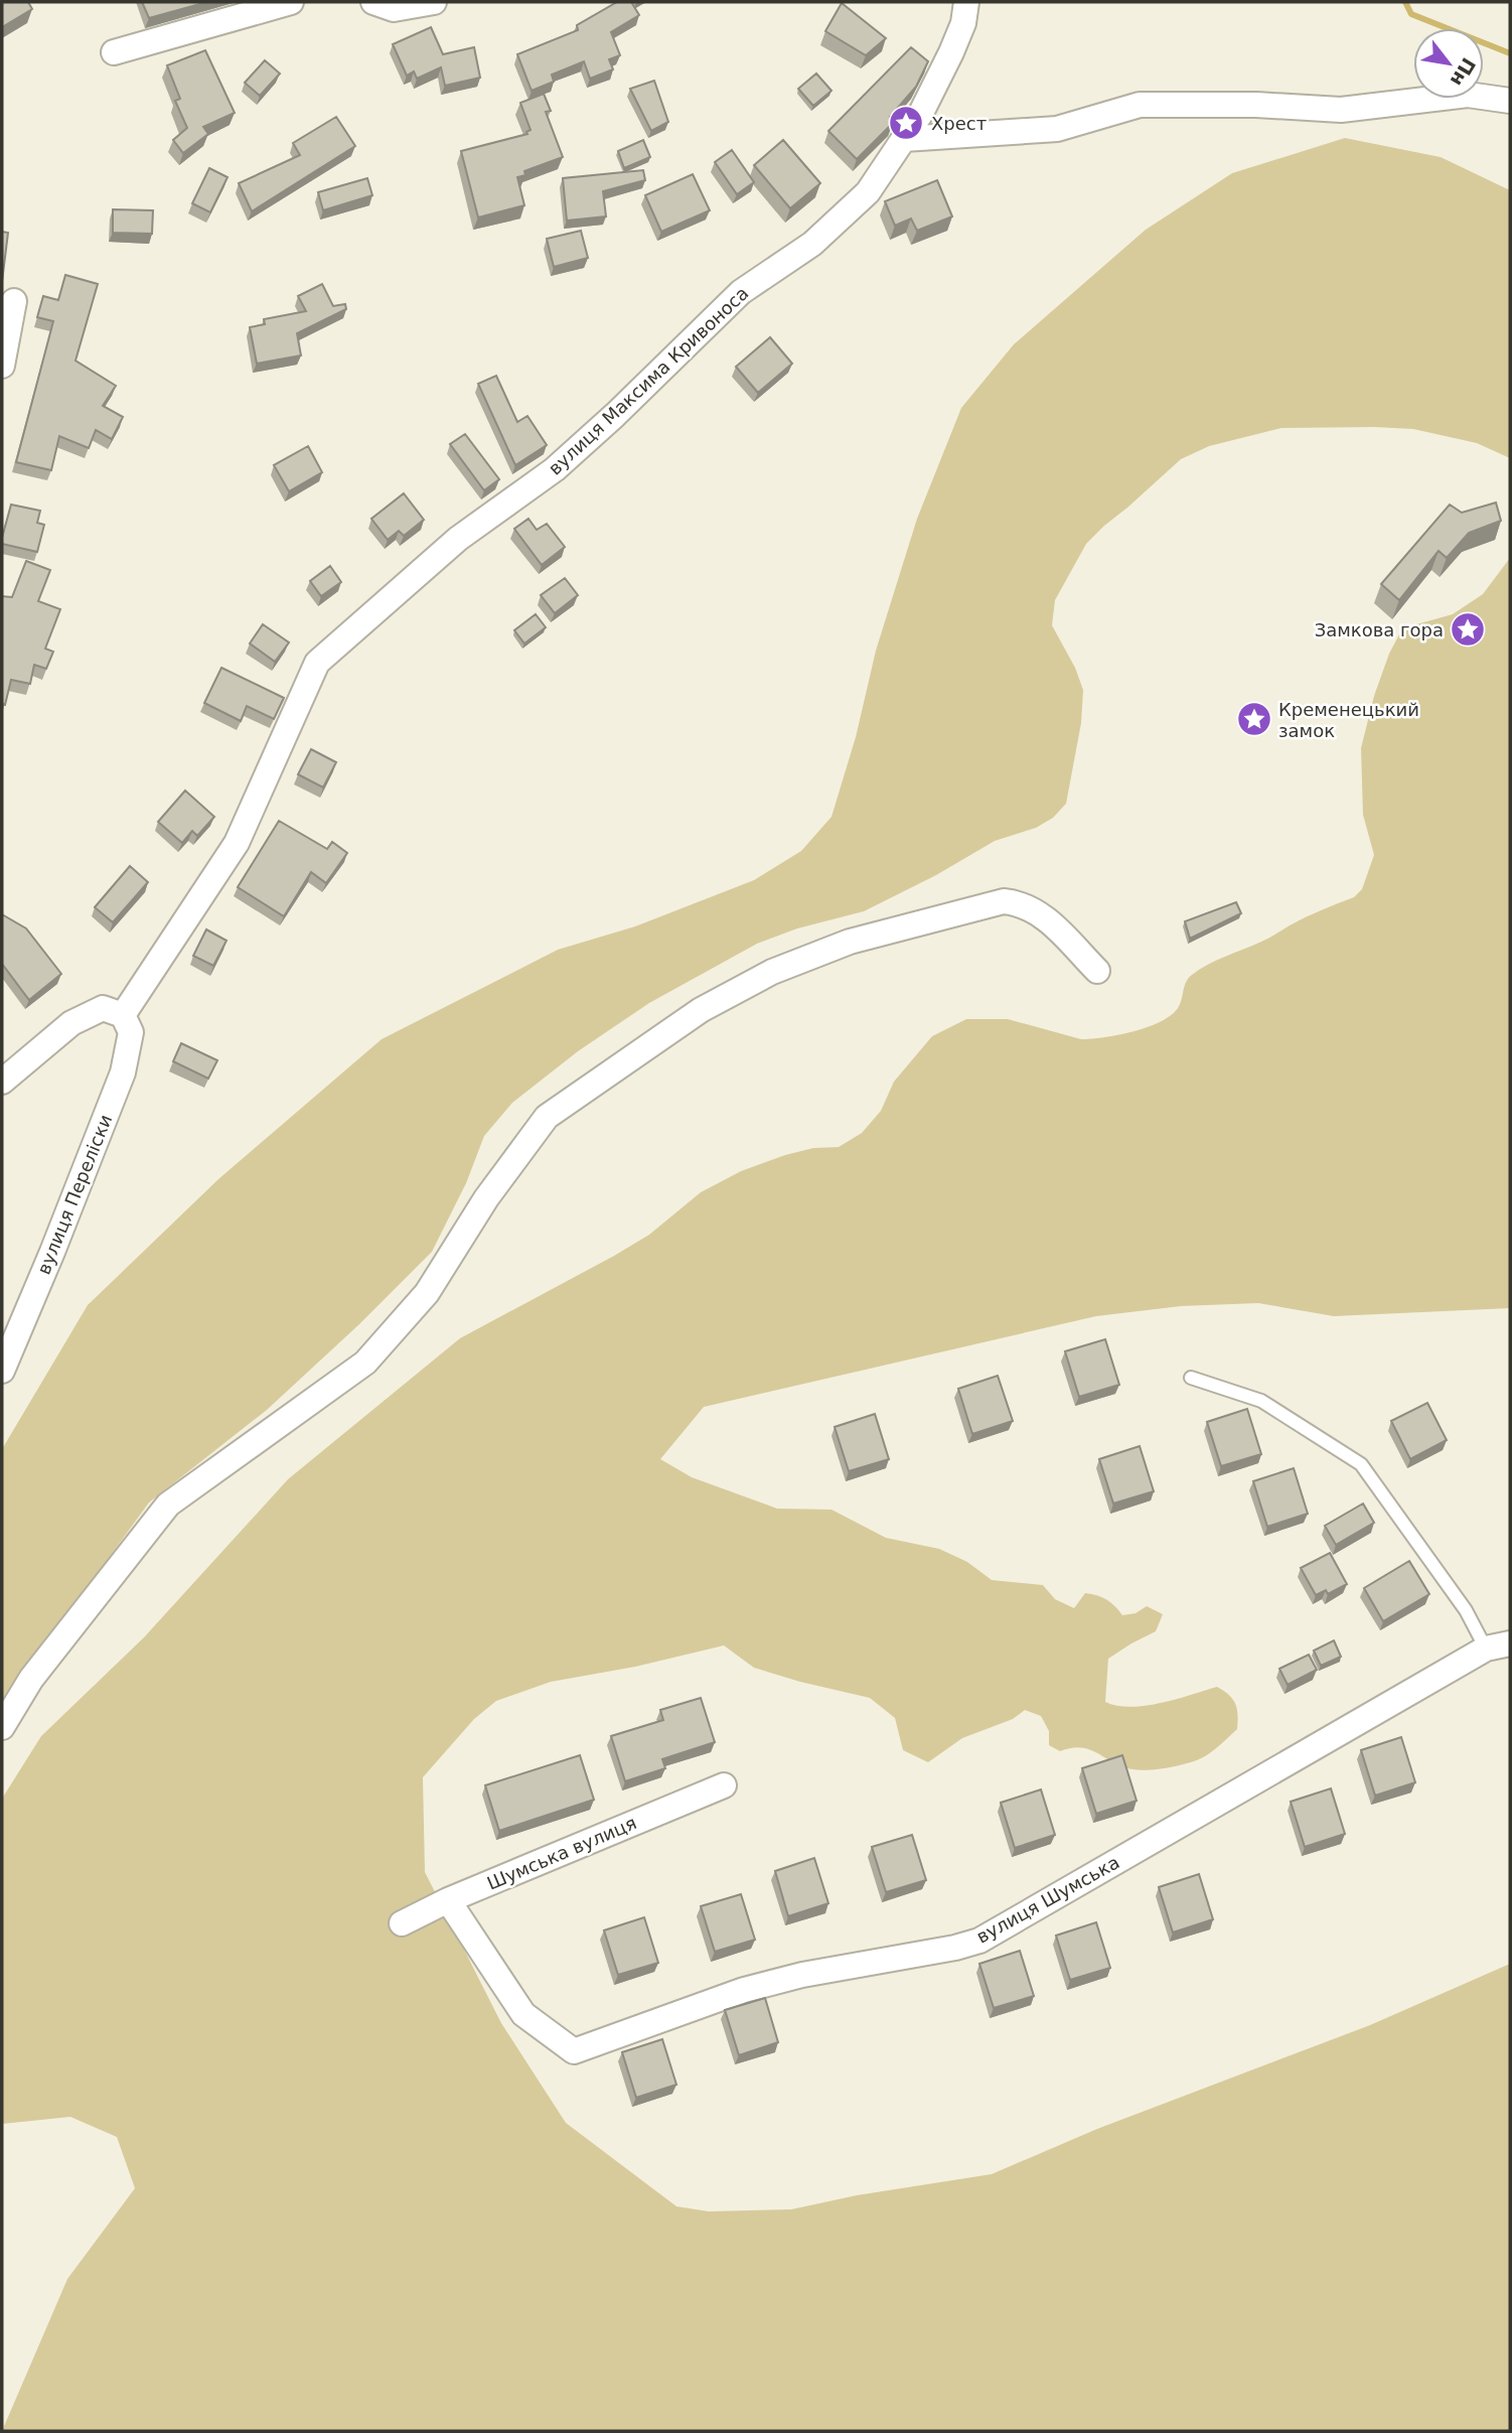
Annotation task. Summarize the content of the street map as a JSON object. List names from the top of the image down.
{
  "streets": {
    "street": [
      "вулиця Максима Кривоноса",
      "вулиця Переліски",
      "Шумська вулиця",
      "вулиця Шумська"
    ]
  },
  "crossings": [
    ["вулиця Максима Кривоноса", "вулиця Переліски"],
    ["Шумська вулиця", "вулиця Шумська"]
  ],
  "places": {
    "place": ["Хрест", "Замкова гора", "Кременецький замок"]
  },
  "north": "bottom right"
}
